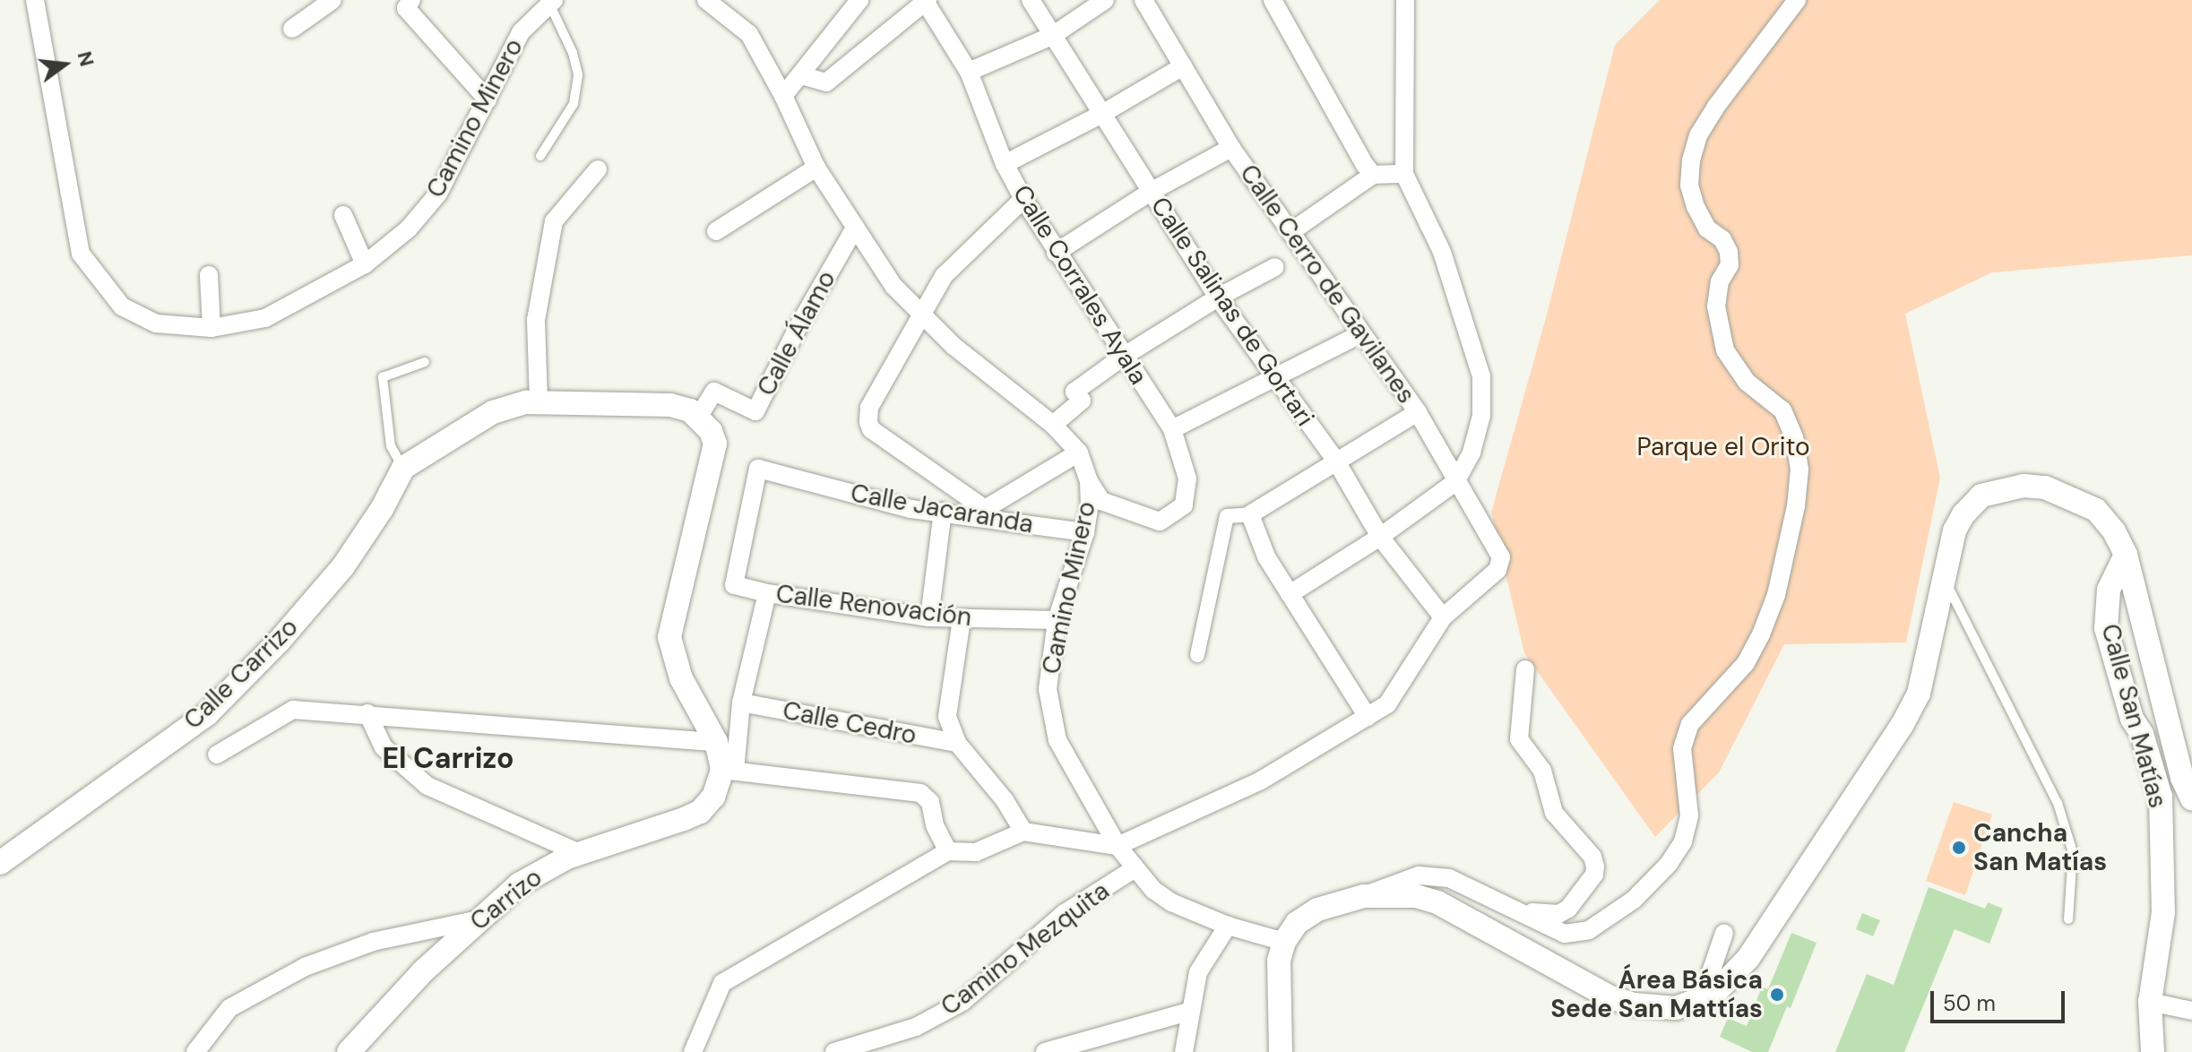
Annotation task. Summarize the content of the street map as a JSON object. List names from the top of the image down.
{
  "streets": {
    "street": [
      "Camino Minero",
      "Calle Cerro de Gavilanes",
      "Calle Corrales Ayala",
      "Calle Salinas de Gortari",
      "Calle Álamo",
      "Calle Jacaranda",
      "Calle Renovación",
      "Calle Carrizo",
      "Calle San Matías",
      "Calle Cedro",
      "Carrizo",
      "Camino Mezquita"
    ]
  },
  "crossings": [
    ["Camino Minero", "Calle Corrales Ayala"],
    ["Camino Minero", "Calle Álamo"],
    ["Camino Minero", "Calle Jacaranda"],
    ["Camino Minero", "Calle Renovación"],
    ["Camino Minero", "Camino Mezquita"],
    ["Calle Cerro de Gavilanes", "Calle Salinas de Gortari"],
    ["Calle Jacaranda", "Calle Renovación"]
  ],
  "districts": ["El Carrizo"],
  "parks": ["Parque el Orito"],
  "places": ["Cancha San Matías", "Área Básica Sede San Mattías"],
  "scale_bar": "50 m",
  "north": "right"
}
